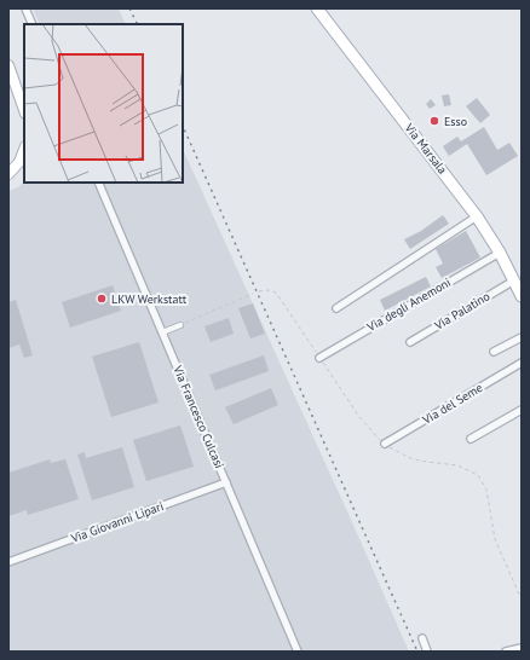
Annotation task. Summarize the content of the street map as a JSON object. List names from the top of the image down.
{
  "streets": {
    "main road": ["Via Marsala"],
    "street": [
      "Via degli Anemoni",
      "Via Palatino",
      "Via del Seme",
      "Via Francesco Culcasi",
      "Via Giovanni Lipari"
    ]
  },
  "crossings": [
    ["Via Marsala", "Via degli Anemoni"],
    ["Via Marsala", "Via Palatino"],
    ["Via Francesco Culcasi", "Via Giovanni Lipari"]
  ],
  "places": ["Esso", "LKW Werkstatt"]
}
